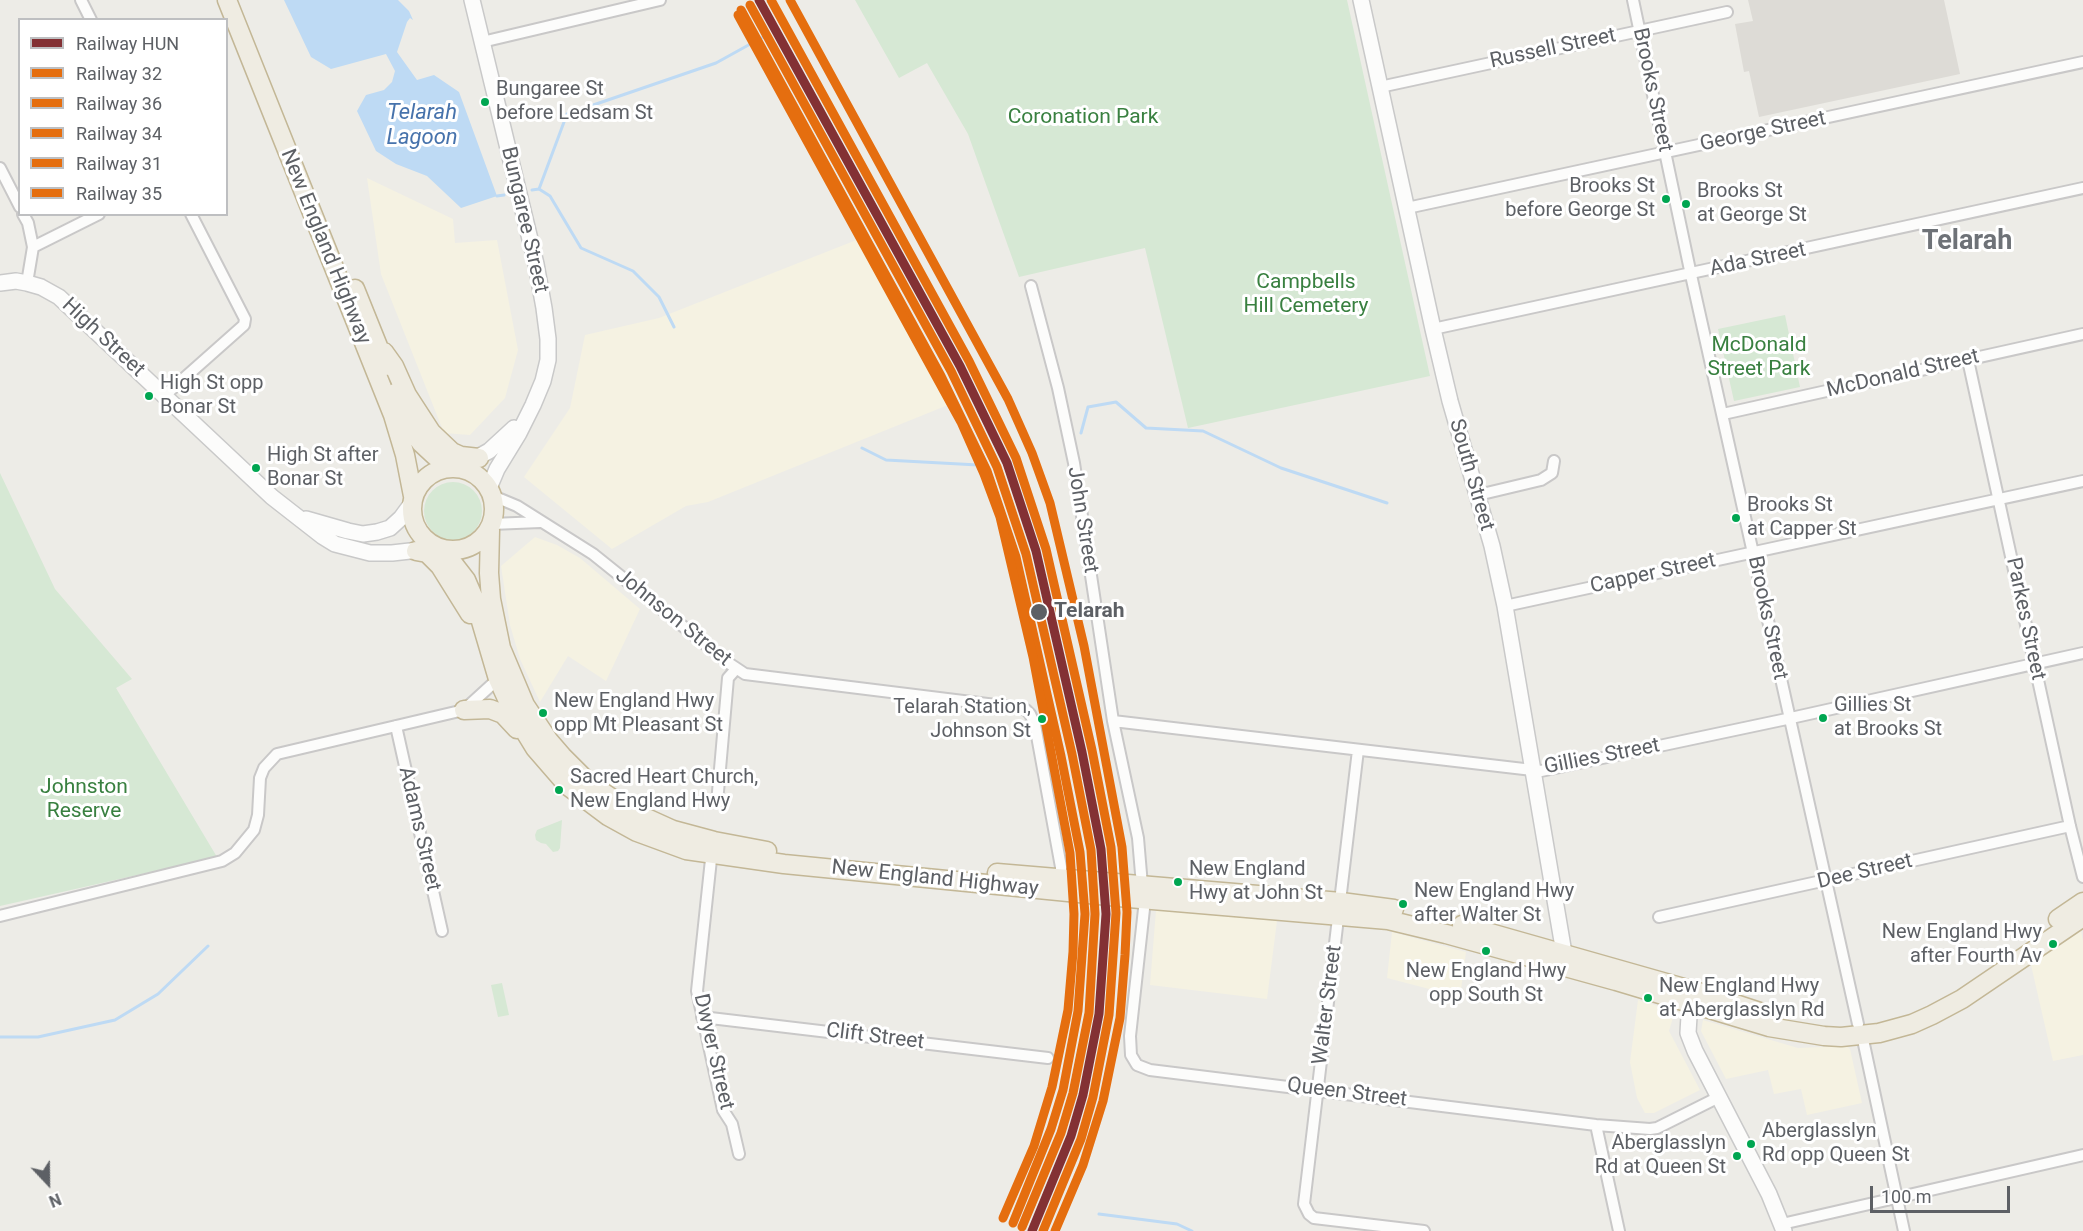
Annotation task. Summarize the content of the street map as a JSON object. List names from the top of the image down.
{
  "streets": {
    "highway": ["New England Highway"],
    "street": [
      "Russell Street",
      "Brooks Street",
      "George Street",
      "Bungaree Street",
      "Ada Street",
      "High Street",
      "McDonald Street",
      "South Street",
      "John Street",
      "Capper Street",
      "Johnson Street",
      "Parkes Street",
      "Gillies Street",
      "Adams Street",
      "Dee Street",
      "Walter Street",
      "Clift Street",
      "Dwyer Street",
      "Queen Street"
    ]
  },
  "crossings": [
    ["Russell Street", "Brooks Street"],
    ["Russell Street", "South Street"],
    ["Brooks Street", "George Street"],
    ["Brooks Street", "New England Highway"],
    ["Brooks Street", "Ada Street"],
    ["Brooks Street", "McDonald Street"],
    ["Brooks Street", "Capper Street"],
    ["Brooks Street", "Gillies Street"],
    ["Brooks Street", "Dee Street"],
    ["George Street", "South Street"],
    ["Bungaree Street", "New England Highway"],
    ["Bungaree Street", "High Street"],
    ["Bungaree Street", "Johnson Street"],
    ["New England Highway", "High Street"],
    ["New England Highway", "South Street"],
    ["New England Highway", "John Street"],
    ["New England Highway", "Johnson Street"],
    ["New England Highway", "Walter Street"],
    ["New England Highway", "Dwyer Street"],
    ["New England Highway", "Queen Street"],
    ["Ada Street", "South Street"],
    ["High Street", "Johnson Street"],
    ["McDonald Street", "Parkes Street"],
    ["South Street", "Capper Street"],
    ["South Street", "Gillies Street"],
    ["John Street", "Gillies Street"],
    ["John Street", "Queen Street"],
    ["Capper Street", "Parkes Street"],
    ["Parkes Street", "Gillies Street"],
    ["Parkes Street", "Dee Street"],
    ["Gillies Street", "Walter Street"],
    ["Walter Street", "Queen Street"],
    ["Clift Street", "Dwyer Street"]
  ],
  "districts": ["Telarah"],
  "water": ["Telarah Lagoon"],
  "parks": [
    "Coronation Park",
    "Campbells Hill Cemetery",
    "McDonald Street Park",
    "Johnston Reserve"
  ],
  "places": [
    "Bungaree St before Ledsam St",
    "Brooks St before George St",
    "Brooks St at George St",
    "High St opp Bonar St",
    "High St after Bonar St",
    "Brooks St at Capper St",
    "Telarah",
    "New England Hwy opp Mt Pleasant St",
    "Gillies St at Brooks St",
    "Telarah Station, Johnson St",
    "Sacred Heart Church, New England Hwy",
    "New England Hwy at John St",
    "New England Hwy after Walter St",
    "New England Hwy after Fourth Av",
    "New England Hwy opp South St",
    "New England Hwy at Aberglasslyn Rd",
    "Aberglasslyn Rd opp Queen St",
    "Aberglasslyn Rd at Queen St"
  ],
  "lines": [
    "rail line HUN",
    "rail line 36",
    "rail line 31",
    "rail line 32",
    "rail line 34",
    "rail line 35"
  ],
  "legend": [
    "Railway HUN",
    "Railway 32",
    "Railway 36",
    "Railway 34",
    "Railway 31",
    "Railway 35"
  ],
  "scale_bar": "100 m",
  "north": "bottom"
}
